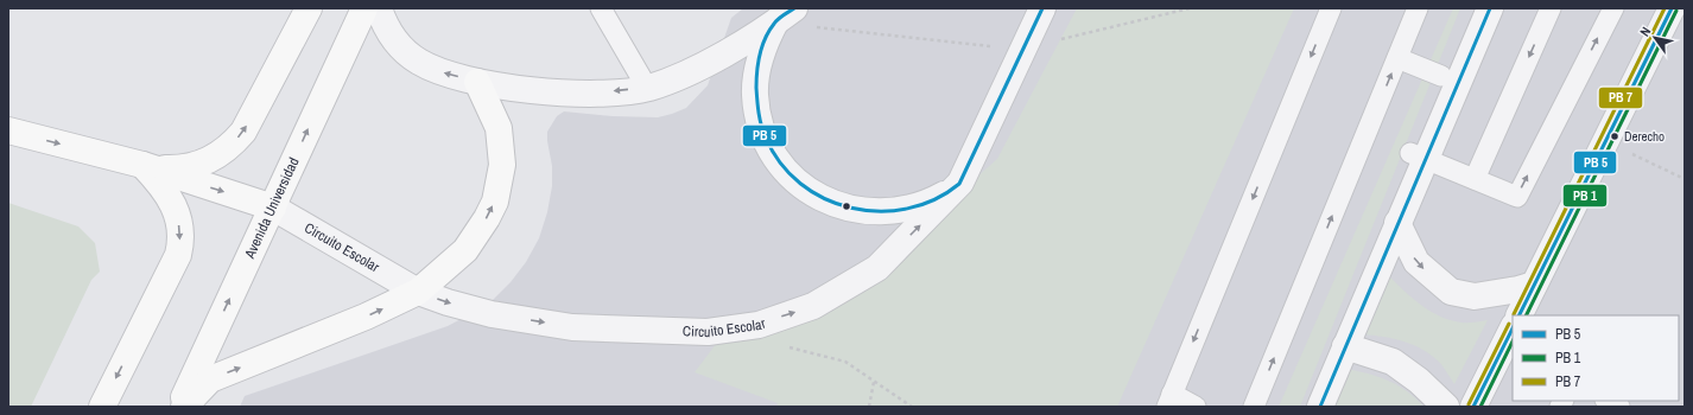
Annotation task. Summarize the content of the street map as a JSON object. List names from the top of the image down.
{
  "streets": {
    "main road": ["Avenida Universidad"],
    "street": ["Circuito Escolar"]
  },
  "crossings": [
    ["Avenida Universidad", "Circuito Escolar"]
  ],
  "one_way": ["Avenida Universidad", "Circuito Escolar"],
  "places": ["Derecho"],
  "legend": ["PB 5", "PB 1", "PB 7"],
  "north": "top left"
}
